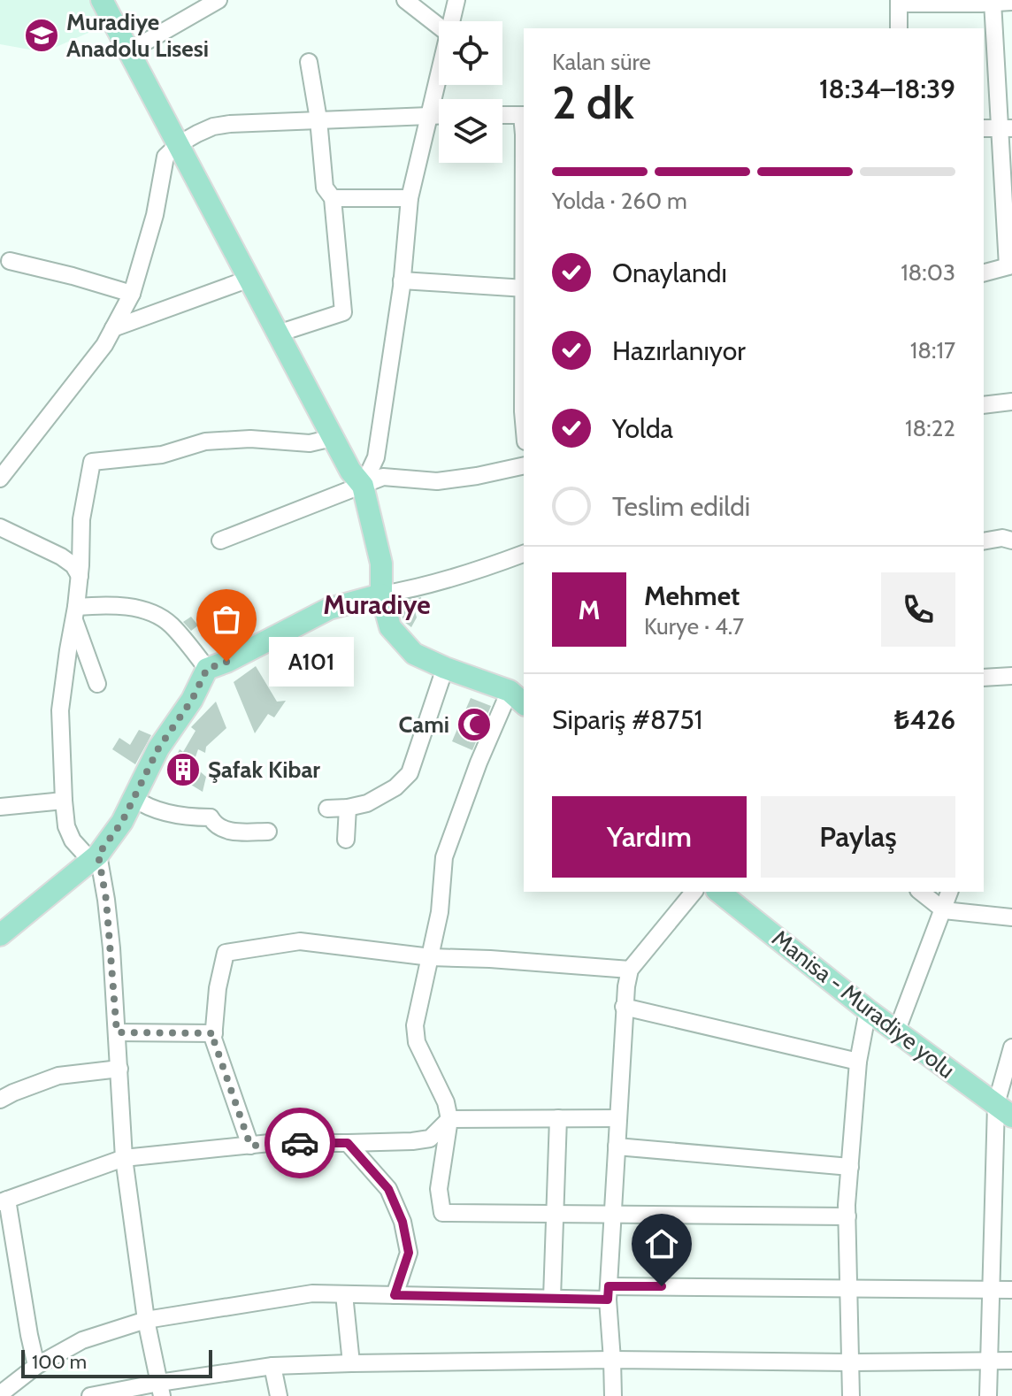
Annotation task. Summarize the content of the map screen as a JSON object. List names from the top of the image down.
{
  "streets": {
    "main road": ["Manisa - Muradiye yolu"]
  },
  "districts": ["Muradiye"],
  "places": {
    "school or university": ["Muradiye Anadolu Lisesi"],
    "other": ["A101"],
    "mosque": ["Cami"],
    "building": ["Şafak Kibar"]
  },
  "scale_bar": "100 m",
  "page": {
    "heading": ["2 dk", "Kalan süre", "18:34–18:39"],
    "panel": [
      "Mehmet",
      "Kurye · 4.7",
      "Sipariş #8751",
      "₺426"
    ],
    "bar": "Yolda · 260 m",
    "list": [
      ["Onaylandı", "18:03"],
      ["Hazırlanıyor", "18:17"],
      ["Yolda", "18:22"],
      "Teslim edildi"
    ],
    "round": "M",
    "bubble": "A101",
    "buttons": ["Yardım", "Paylaş"],
    "scale": "100 m"
  }
}
